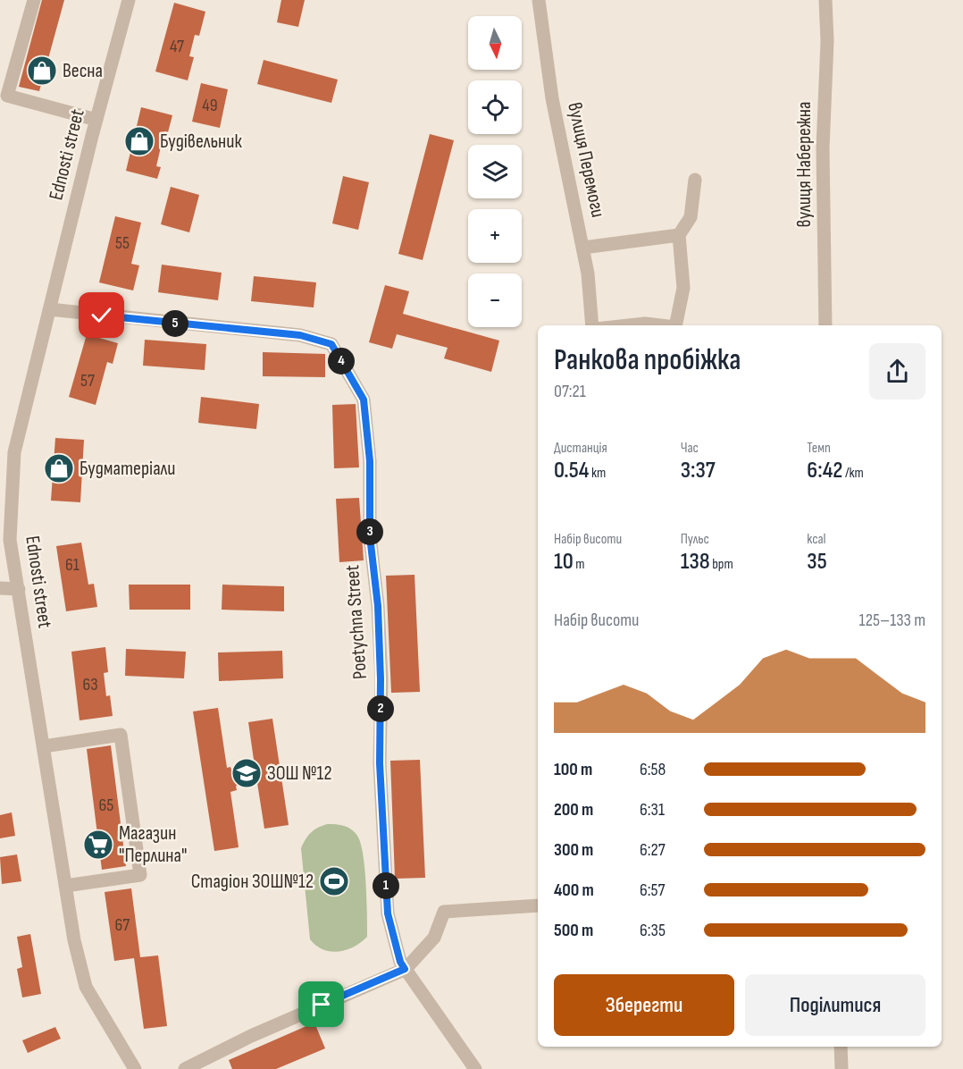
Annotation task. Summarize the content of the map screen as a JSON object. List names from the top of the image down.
{
  "streets": {
    "street": [
      "Ednosti street",
      "вулиця Перемоги",
      "вулиця Набережна",
      "Poetychna Street"
    ]
  },
  "crossings": [
    ["Ednosti street", "Poetychna Street"]
  ],
  "places": {
    "shop": ["Весна", "Будівельник", "Будматеріали"],
    "school or university": ["ЗОШ №12"],
    "supermarket": ["Магазин \"Перлина\""],
    "sports": ["Стадіон ЗОШ№12"]
  },
  "house_numbers": [
    "47",
    "49",
    "55",
    "57",
    "61",
    "63",
    "65",
    "67"
  ],
  "north": "bottom",
  "page": {
    "map_buttons": ["+", "−"],
    "pins": [
      "5",
      "4",
      "3",
      "2",
      "1"
    ],
    "heading": ["Ранкова пробіжка", "07:21"],
    "stats": [
      ["Дистанція", "0.54 km"],
      ["Час", "3:37"],
      ["Темп", "6:42 /km"],
      ["Набір висоти", "10 m"],
      ["Пульс", "138 bpm"],
      ["kcal", "35"]
    ],
    "chart": ["Набір висоти", "125–133 m"],
    "list": [
      {
        "name": "100 m",
        "note": "6:58"
      },
      {
        "name": "200 m",
        "note": "6:31"
      },
      {
        "name": "300 m",
        "note": "6:27"
      },
      {
        "name": "400 m",
        "note": "6:57"
      },
      {
        "name": "500 m",
        "note": "6:35"
      }
    ],
    "buttons": ["Зберегти", "Поділитися"]
  }
}
